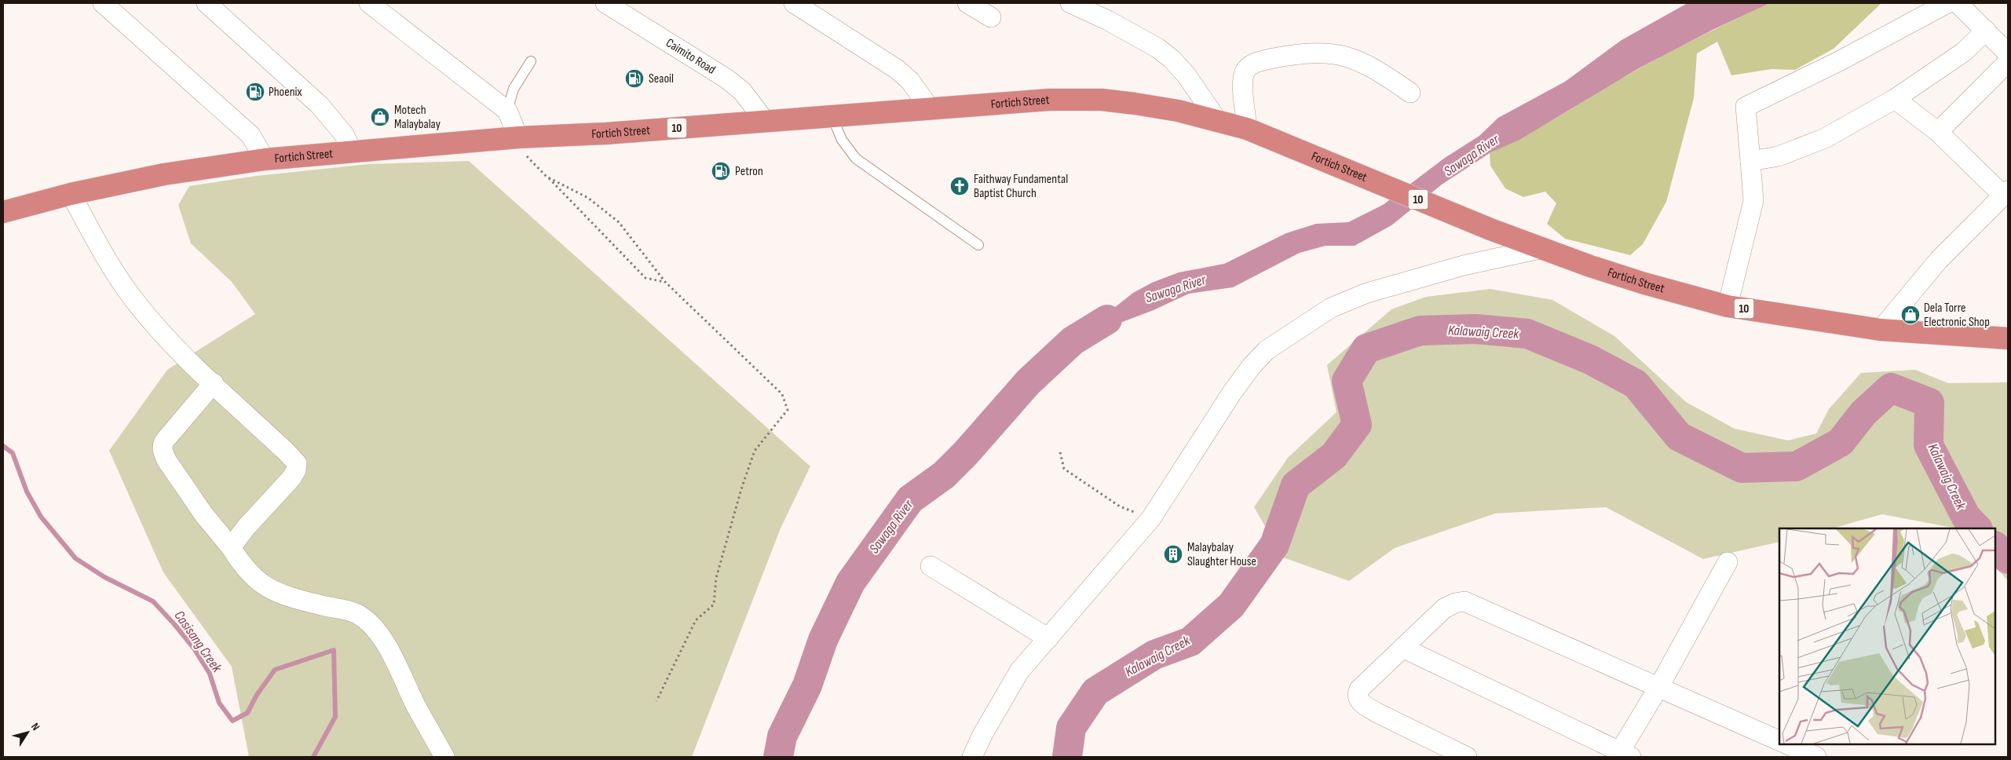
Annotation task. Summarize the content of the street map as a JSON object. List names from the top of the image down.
{
  "streets": {
    "highway": ["Fortich Street", "10"],
    "street": ["Caimito Road"]
  },
  "crossings": [
    ["Caimito Road", "Fortich Street"]
  ],
  "water": ["Sawaga River", "Kalawaig Creek", "Casisang Creek"],
  "places": {
    "fuel station": ["Seaoil", "Phoenix", "Petron"],
    "shop": ["Motech Malaybalay", "Dela Torre Electronic Shop"],
    "church": ["Faithway Fundamental Baptist Church"],
    "building": ["Malaybalay Slaughter House"]
  },
  "north": "top right"
}
